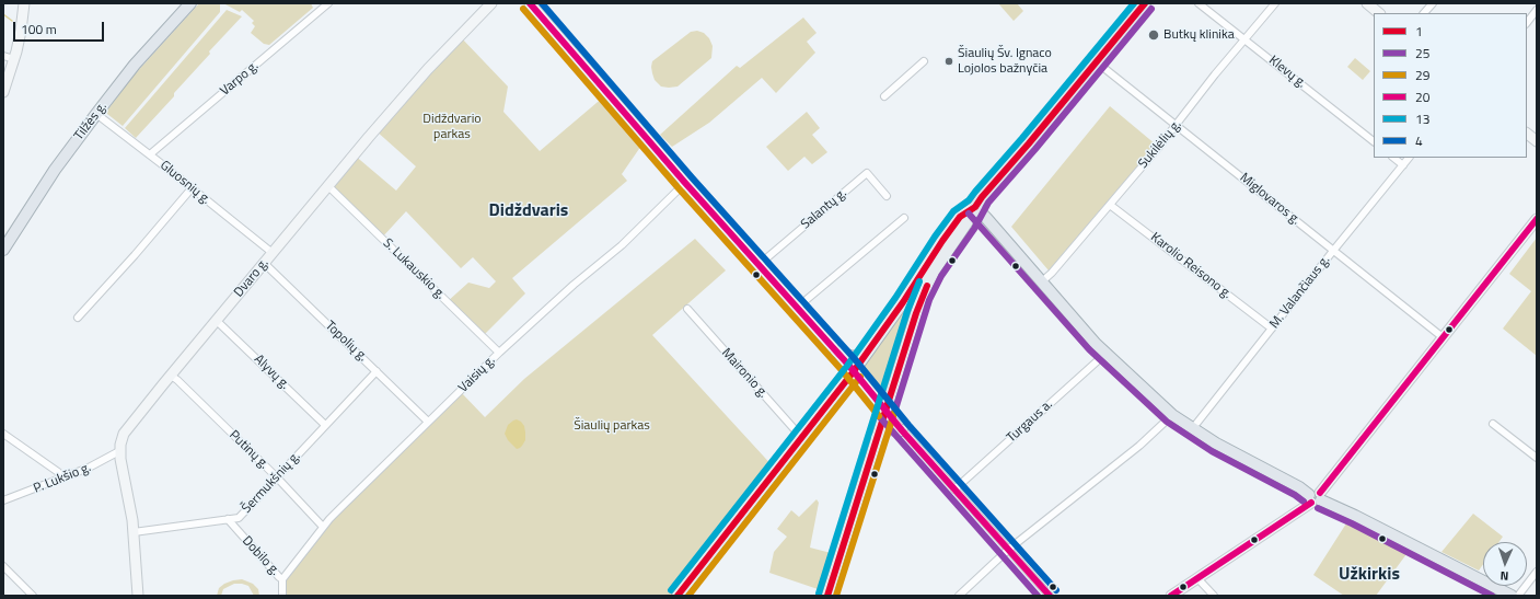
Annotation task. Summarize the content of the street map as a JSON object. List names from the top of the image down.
{
  "streets": {
    "highway": ["Tilžės g."],
    "main road": ["Dvaro g."],
    "street": [
      "Klevų g.",
      "Varpo g.",
      "Sukilėlių g.",
      "Gluosnių g.",
      "Miglovaros g.",
      "Salantų g.",
      "Karolio Reisono g.",
      "S. Lukauskio g.",
      "M. Valančiaus g.",
      "Topolių g.",
      "Alyvų g.",
      "Maironio g.",
      "Vaisių g.",
      "Turgaus a.",
      "Putinų g.",
      "P. Lukšio g.",
      "Šermukšnių g.",
      "Dobilo g."
    ]
  },
  "crossings": [
    ["Klevų g.", "Sukilėlių g."],
    ["Varpo g.", "Gluosnių g."],
    ["Tilžės g.", "Gluosnių g."],
    ["Sukilėlių g.", "Miglovaros g."],
    ["Sukilėlių g.", "Karolio Reisono g."],
    ["Gluosnių g.", "Dvaro g."],
    ["Miglovaros g.", "M. Valančiaus g."],
    ["Karolio Reisono g.", "M. Valančiaus g."],
    ["S. Lukauskio g.", "Dvaro g."],
    ["S. Lukauskio g.", "Vaisių g."],
    ["Dvaro g.", "Topolių g."],
    ["Dvaro g.", "Alyvų g."],
    ["Dvaro g.", "Putinų g."],
    ["Dvaro g.", "P. Lukšio g."],
    ["Dvaro g.", "Šermukšnių g."],
    ["Topolių g.", "Vaisių g."],
    ["Topolių g.", "Šermukšnių g."],
    ["Alyvų g.", "Šermukšnių g."],
    ["Vaisių g.", "Putinų g."],
    ["Vaisių g.", "Dobilo g."],
    ["Putinų g.", "Šermukšnių g."],
    ["Šermukšnių g.", "Dobilo g."]
  ],
  "districts": ["Didždvaris", "Užkirkis"],
  "parks": ["Didždvario parkas", "Šiaulių parkas"],
  "places": ["Butkų klinika", "Šiaulių Šv. Ignaco Lojolos bažnyčia"],
  "lines": [
    "transit line 1",
    "transit line 20",
    "transit line 13",
    "transit line 4",
    "transit line 25",
    "transit line 29"
  ],
  "legend": [
    "1",
    "25",
    "29",
    "20",
    "13",
    "4"
  ],
  "scale_bar": "100 m",
  "north": "bottom"
}
